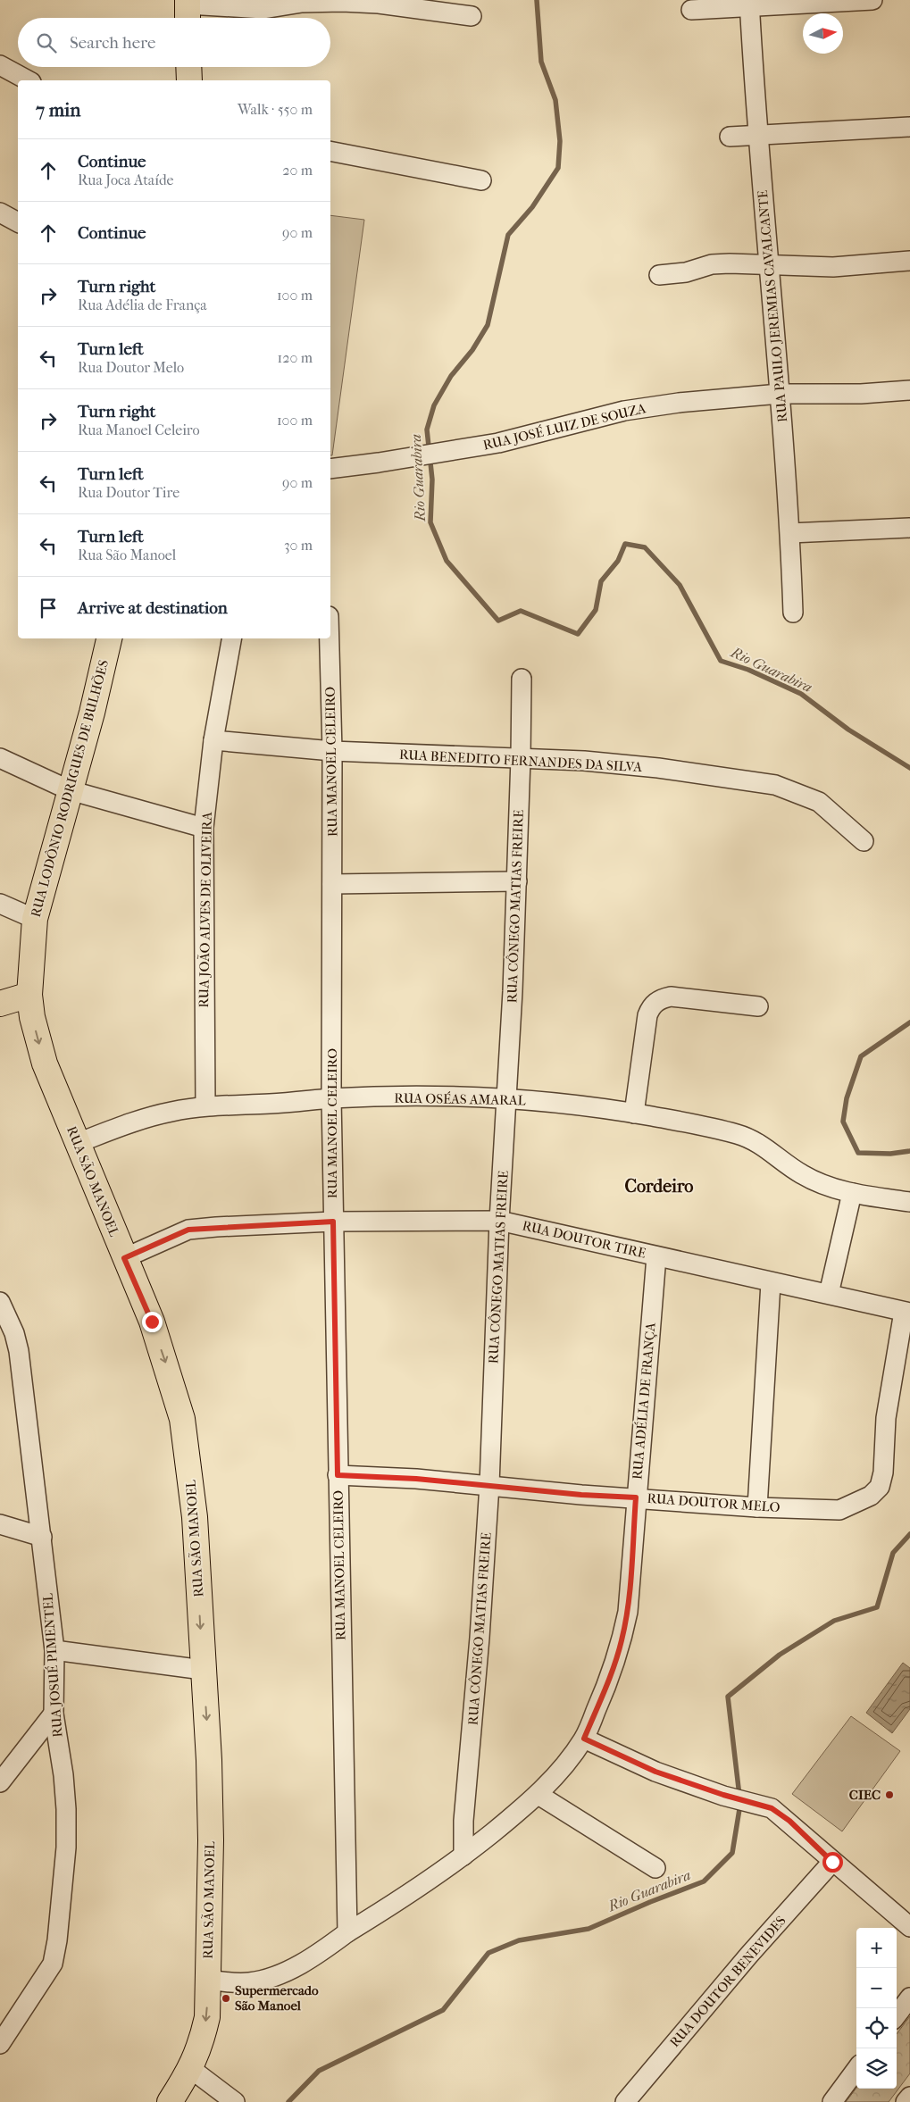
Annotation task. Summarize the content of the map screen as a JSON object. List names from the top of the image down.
{
  "streets": {
    "main road": ["RUA LODÔNIO RODRIGUES DE BULHÕES", "RUA SÃO MANOEL"],
    "street": [
      "RUA PAULO JEREMIAS CAVALCANTE",
      "RUA JOSÉ LUIZ DE SOUZA",
      "RUA BENEDITO FERNANDES DA SILVA",
      "RUA MANOEL CELEIRO",
      "RUA CÔNEGO MATIAS FREIRE",
      "RUA JOÃO ALVES DE OLIVEIRA",
      "RUA OSÉAS AMARAL",
      "RUA DOUTOR TIRE",
      "RUA ADÉLIA DE FRANÇA",
      "RUA DOUTOR MELO",
      "RUA JOSUÉ PIMENTEL",
      "RUA DOUTOR BENEVIDES"
    ]
  },
  "crossings": [
    ["RUA PAULO JEREMIAS CAVALCANTE", "RUA JOSÉ LUIZ DE SOUZA"],
    ["RUA BENEDITO FERNANDES DA SILVA", "RUA MANOEL CELEIRO"],
    ["RUA BENEDITO FERNANDES DA SILVA", "RUA CÔNEGO MATIAS FREIRE"],
    ["RUA BENEDITO FERNANDES DA SILVA", "RUA JOÃO ALVES DE OLIVEIRA"],
    ["RUA MANOEL CELEIRO", "RUA OSÉAS AMARAL"],
    ["RUA MANOEL CELEIRO", "RUA DOUTOR TIRE"],
    ["RUA MANOEL CELEIRO", "RUA ADÉLIA DE FRANÇA"],
    ["RUA MANOEL CELEIRO", "RUA DOUTOR MELO"],
    ["RUA LODÔNIO RODRIGUES DE BULHÕES", "RUA SÃO MANOEL"],
    ["RUA CÔNEGO MATIAS FREIRE", "RUA OSÉAS AMARAL"],
    ["RUA CÔNEGO MATIAS FREIRE", "RUA DOUTOR TIRE"],
    ["RUA CÔNEGO MATIAS FREIRE", "RUA ADÉLIA DE FRANÇA"],
    ["RUA CÔNEGO MATIAS FREIRE", "RUA DOUTOR MELO"],
    ["RUA JOÃO ALVES DE OLIVEIRA", "RUA OSÉAS AMARAL"],
    ["RUA OSÉAS AMARAL", "RUA SÃO MANOEL"],
    ["RUA SÃO MANOEL", "RUA DOUTOR TIRE"],
    ["RUA DOUTOR TIRE", "RUA ADÉLIA DE FRANÇA"],
    ["RUA DOUTOR TIRE", "RUA DOUTOR MELO"],
    ["RUA ADÉLIA DE FRANÇA", "RUA DOUTOR MELO"]
  ],
  "one_way": ["RUA SÃO MANOEL"],
  "districts": ["Cordeiro"],
  "water": ["Rio Guarabira"],
  "places": ["CIEC", "Supermercado São Manoel"],
  "north": "right",
  "page": {
    "search": "Search here",
    "heading": ["7 min", "Walk · 550 m"],
    "list": [
      ["Continue", "Rua Joca Ataíde", "20 m"],
      ["Continue", "90 m"],
      ["Turn right", "Rua Adélia de França", "100 m"],
      ["Turn left", "Rua Doutor Melo", "120 m"],
      ["Turn right", "Rua Manoel Celeiro", "100 m"],
      ["Turn left", "Rua Doutor Tire", "90 m"],
      ["Turn left", "Rua São Manoel", "30 m"],
      "Arrive at destination"
    ],
    "map_buttons": ["+", "−"]
  }
}
